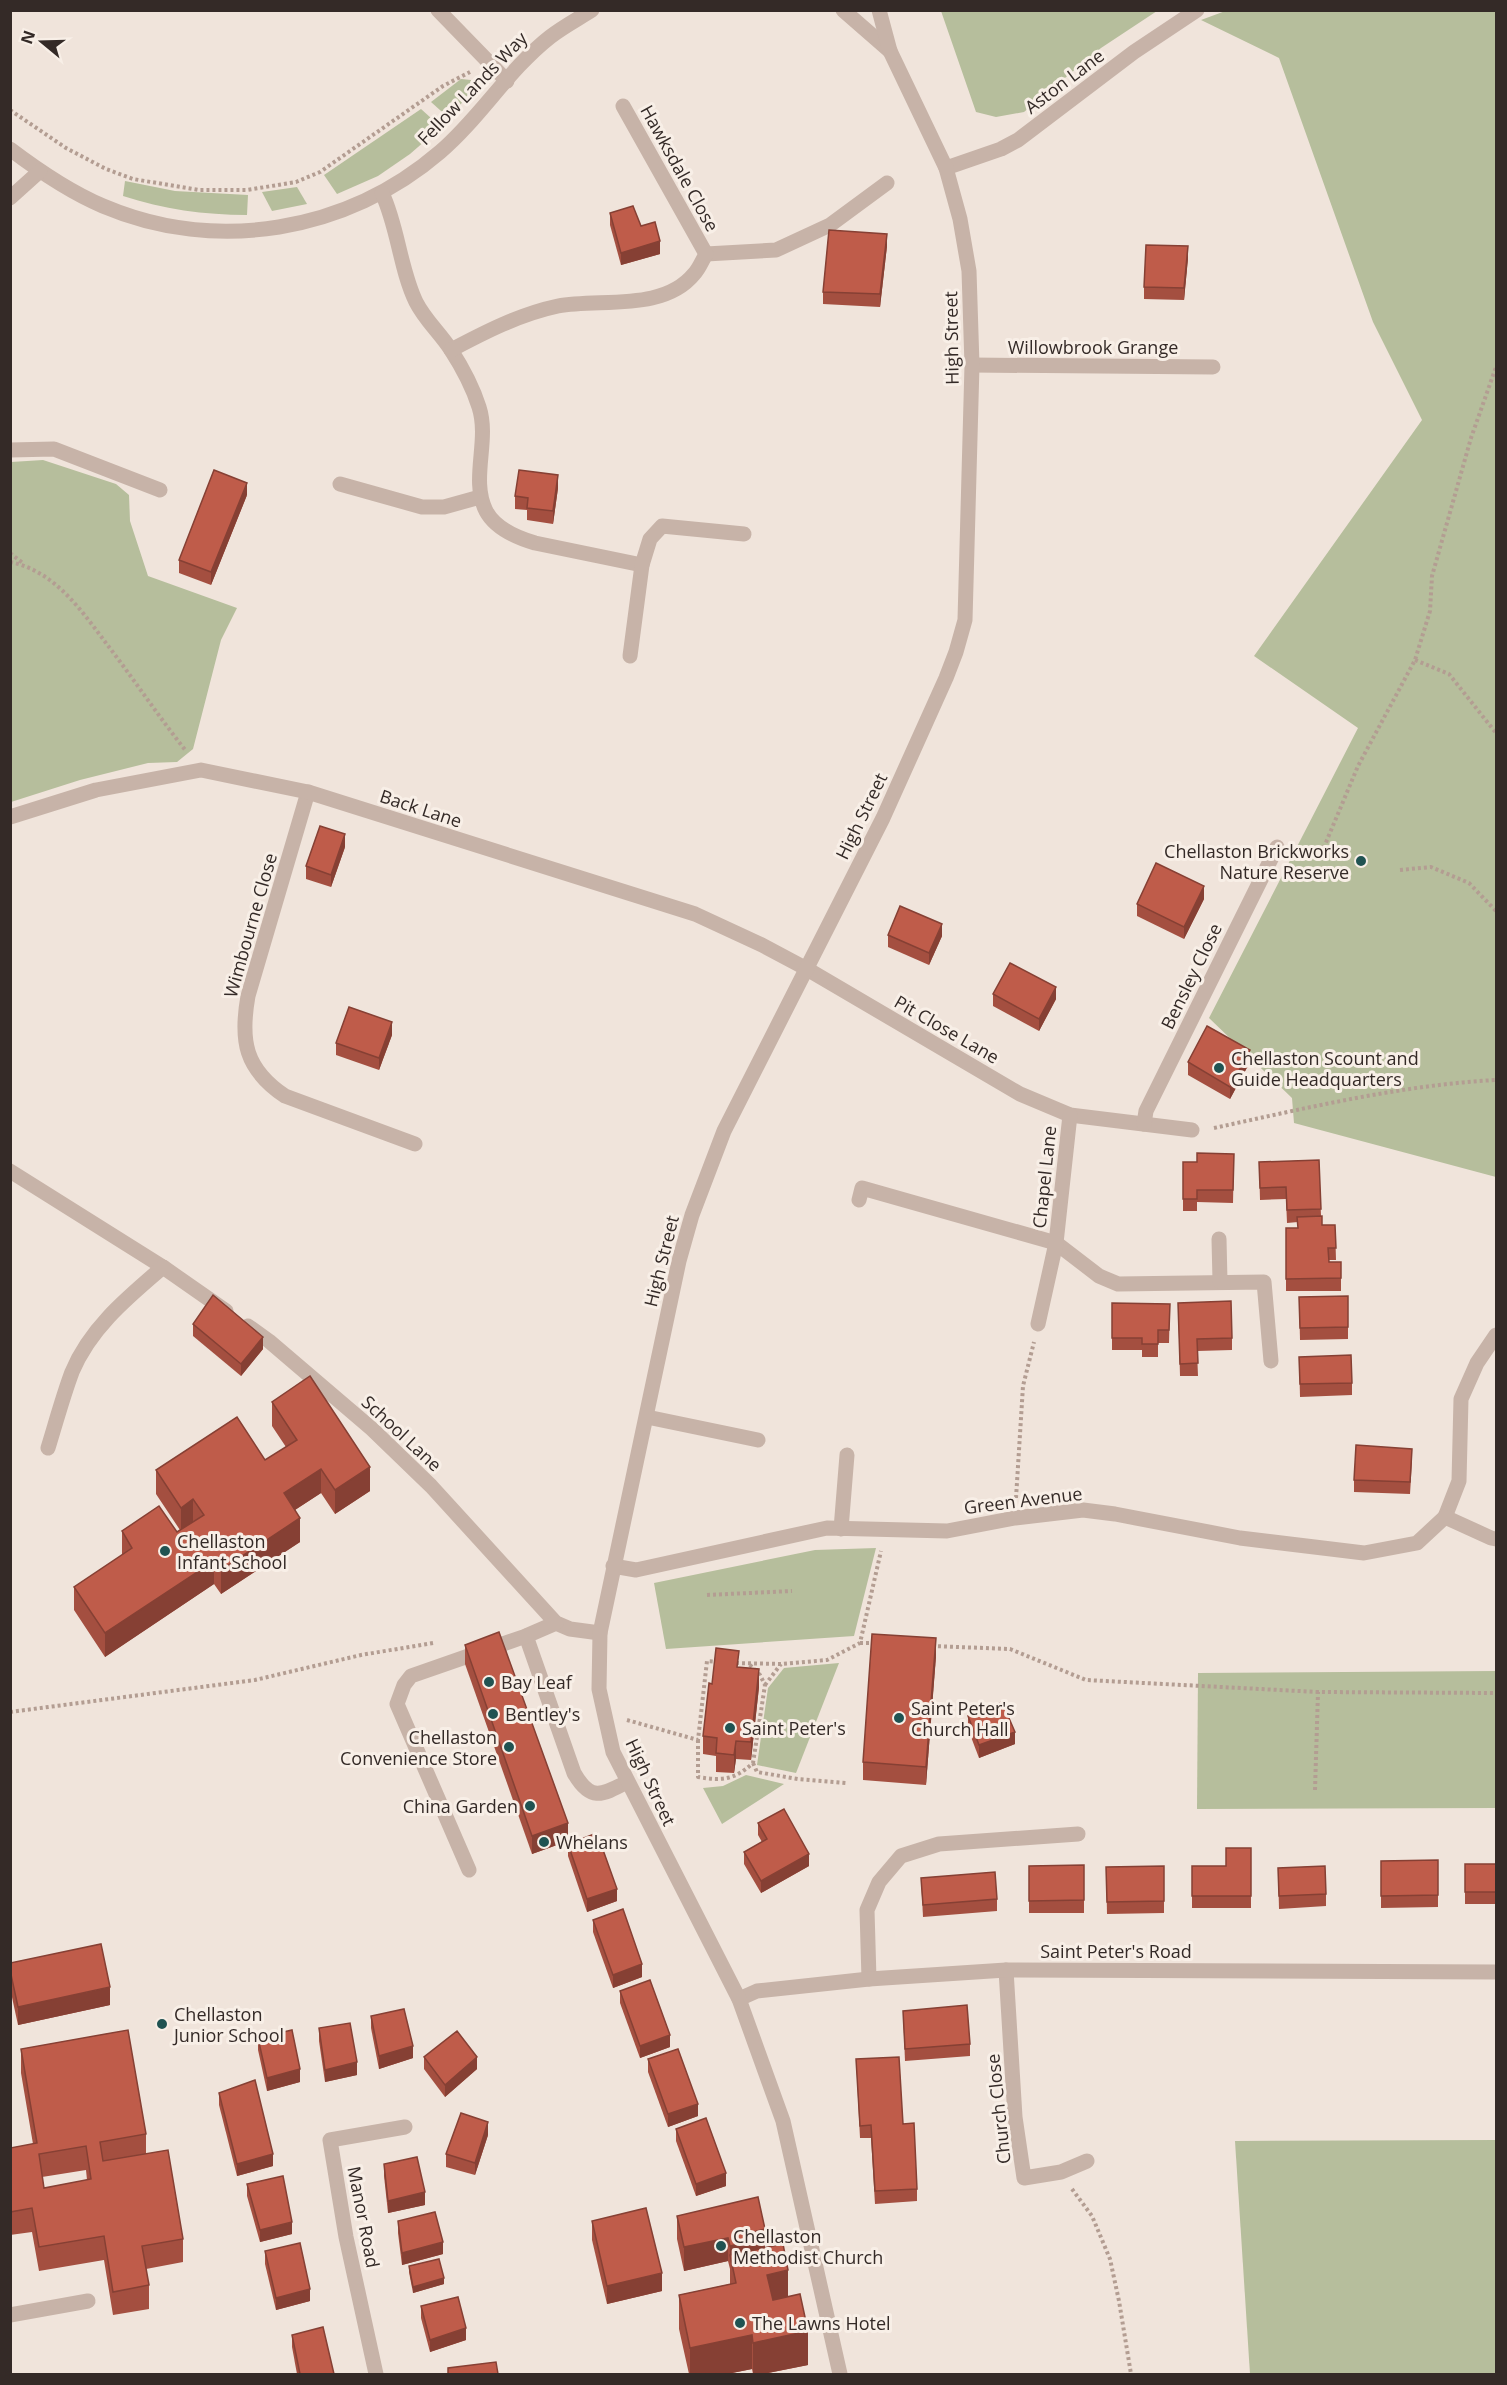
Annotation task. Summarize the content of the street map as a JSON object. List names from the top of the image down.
{
  "streets": {
    "street": [
      "Aston Lane",
      "Fellow Lands Way",
      "Hawksdale Close",
      "High Street",
      "Willowbrook Grange",
      "Back Lane",
      "Wimbourne Close",
      "Bensley Close",
      "Pit Close Lane",
      "Chapel Lane",
      "School Lane",
      "Green Avenue",
      "Saint Peter's Road",
      "Church Close",
      "Manor Road"
    ]
  },
  "crossings": [
    ["Aston Lane", "High Street"],
    ["High Street", "Willowbrook Grange"],
    ["High Street", "Back Lane"],
    ["High Street", "Pit Close Lane"],
    ["High Street", "Green Avenue"],
    ["High Street", "Saint Peter's Road"],
    ["Back Lane", "Wimbourne Close"],
    ["Back Lane", "Pit Close Lane"],
    ["Bensley Close", "Pit Close Lane"],
    ["Pit Close Lane", "Chapel Lane"],
    ["Saint Peter's Road", "Church Close"]
  ],
  "places": [
    "Chellaston Brickworks Nature Reserve",
    "Chellaston Scount and Guide Headquarters",
    "Chellaston Infant School",
    "Bay Leaf",
    "Bentley's",
    "Saint Peter's Church Hall",
    "Saint Peter's",
    "Chellaston Convenience Store",
    "China Garden",
    "Whelans",
    "Chellaston Junior School",
    "Chellaston Methodist Church",
    "The Lawns Hotel"
  ],
  "north": "left"
}
